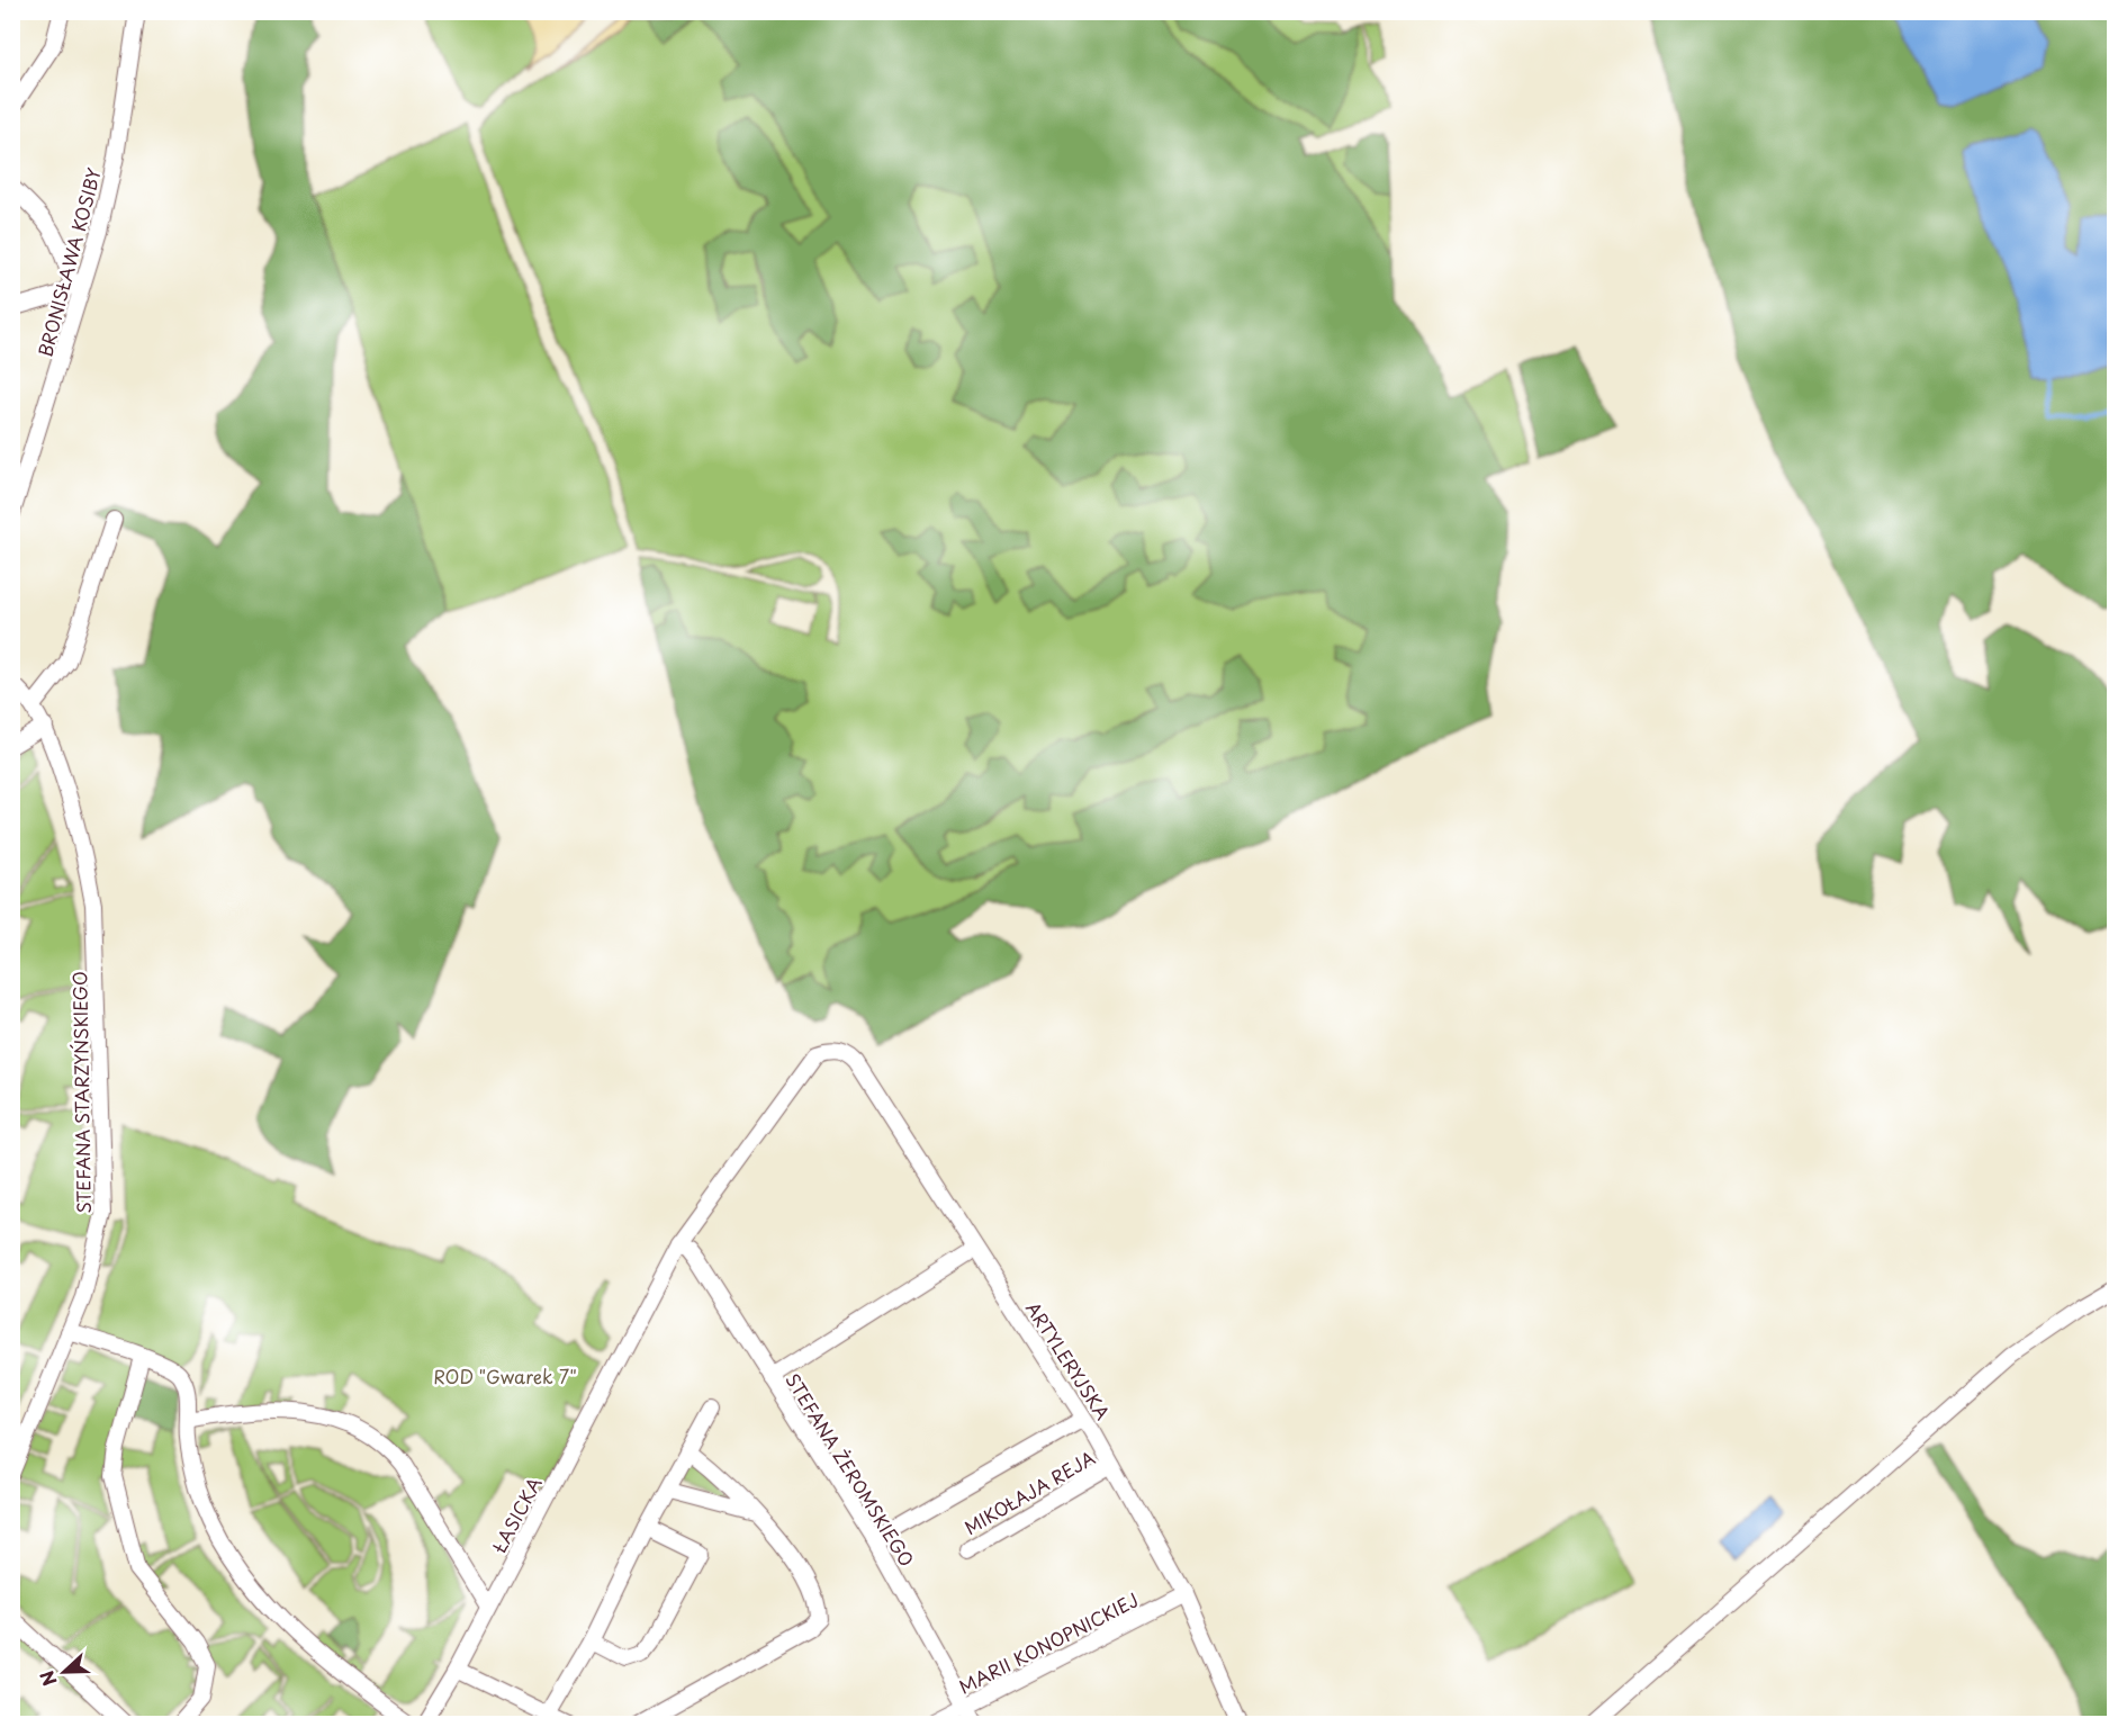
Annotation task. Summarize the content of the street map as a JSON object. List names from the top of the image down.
{
  "streets": {
    "street": [
      "BRONISŁAWA KOSIBY",
      "STEFANA STARZYŃSKIEGO",
      "ARTYLERYJSKA",
      "STEFANA ŻEROMSKIEGO",
      "MIKOŁAJA REJA",
      "ŁASICKA",
      "MARII KONOPNICKIEJ"
    ]
  },
  "crossings": [
    ["ARTYLERYJSKA", "STEFANA ŻEROMSKIEGO"],
    ["ARTYLERYJSKA", "MIKOŁAJA REJA"],
    ["ARTYLERYJSKA", "ŁASICKA"],
    ["ARTYLERYJSKA", "MARII KONOPNICKIEJ"],
    ["STEFANA ŻEROMSKIEGO", "ŁASICKA"],
    ["STEFANA ŻEROMSKIEGO", "MARII KONOPNICKIEJ"]
  ],
  "parks": ["ROD \"Gwarek 7\""],
  "north": "left"
}
